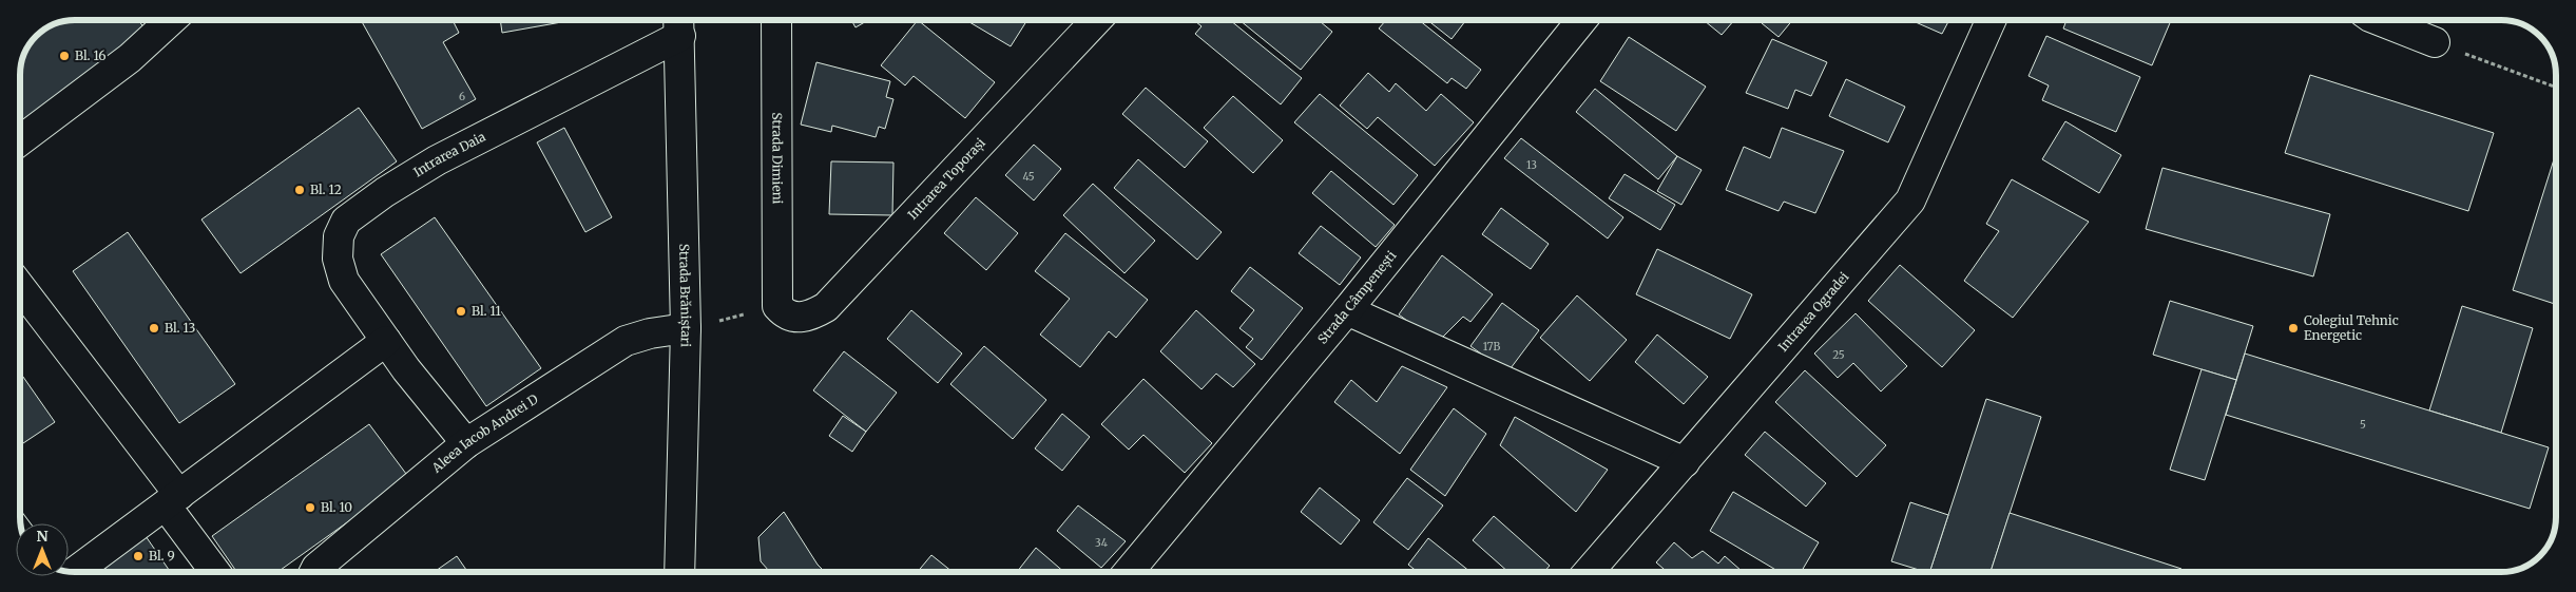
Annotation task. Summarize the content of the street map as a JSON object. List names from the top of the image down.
{
  "streets": {
    "street": [
      "Intrarea Daia",
      "Strada Dimieni",
      "Intrarea Toporași",
      "Strada Brăniștari",
      "Strada Câmpenești",
      "Intrarea Ogradei",
      "Aleea Iacob Andrei D"
    ]
  },
  "crossings": [
    ["Intrarea Daia", "Strada Brăniștari"],
    ["Intrarea Daia", "Aleea Iacob Andrei D"],
    ["Strada Dimieni", "Intrarea Toporași"],
    ["Strada Brăniștari", "Aleea Iacob Andrei D"]
  ],
  "places": [
    "Bl. 16",
    "Bl. 12",
    "Bl. 11",
    "Bl. 13",
    "Colegiul Tehnic Energetic",
    "Bl. 10",
    "Bl. 9"
  ],
  "house_numbers": [
    "6",
    "13",
    "45",
    "17B",
    "25",
    "5",
    "34"
  ],
  "north": "top"
}
